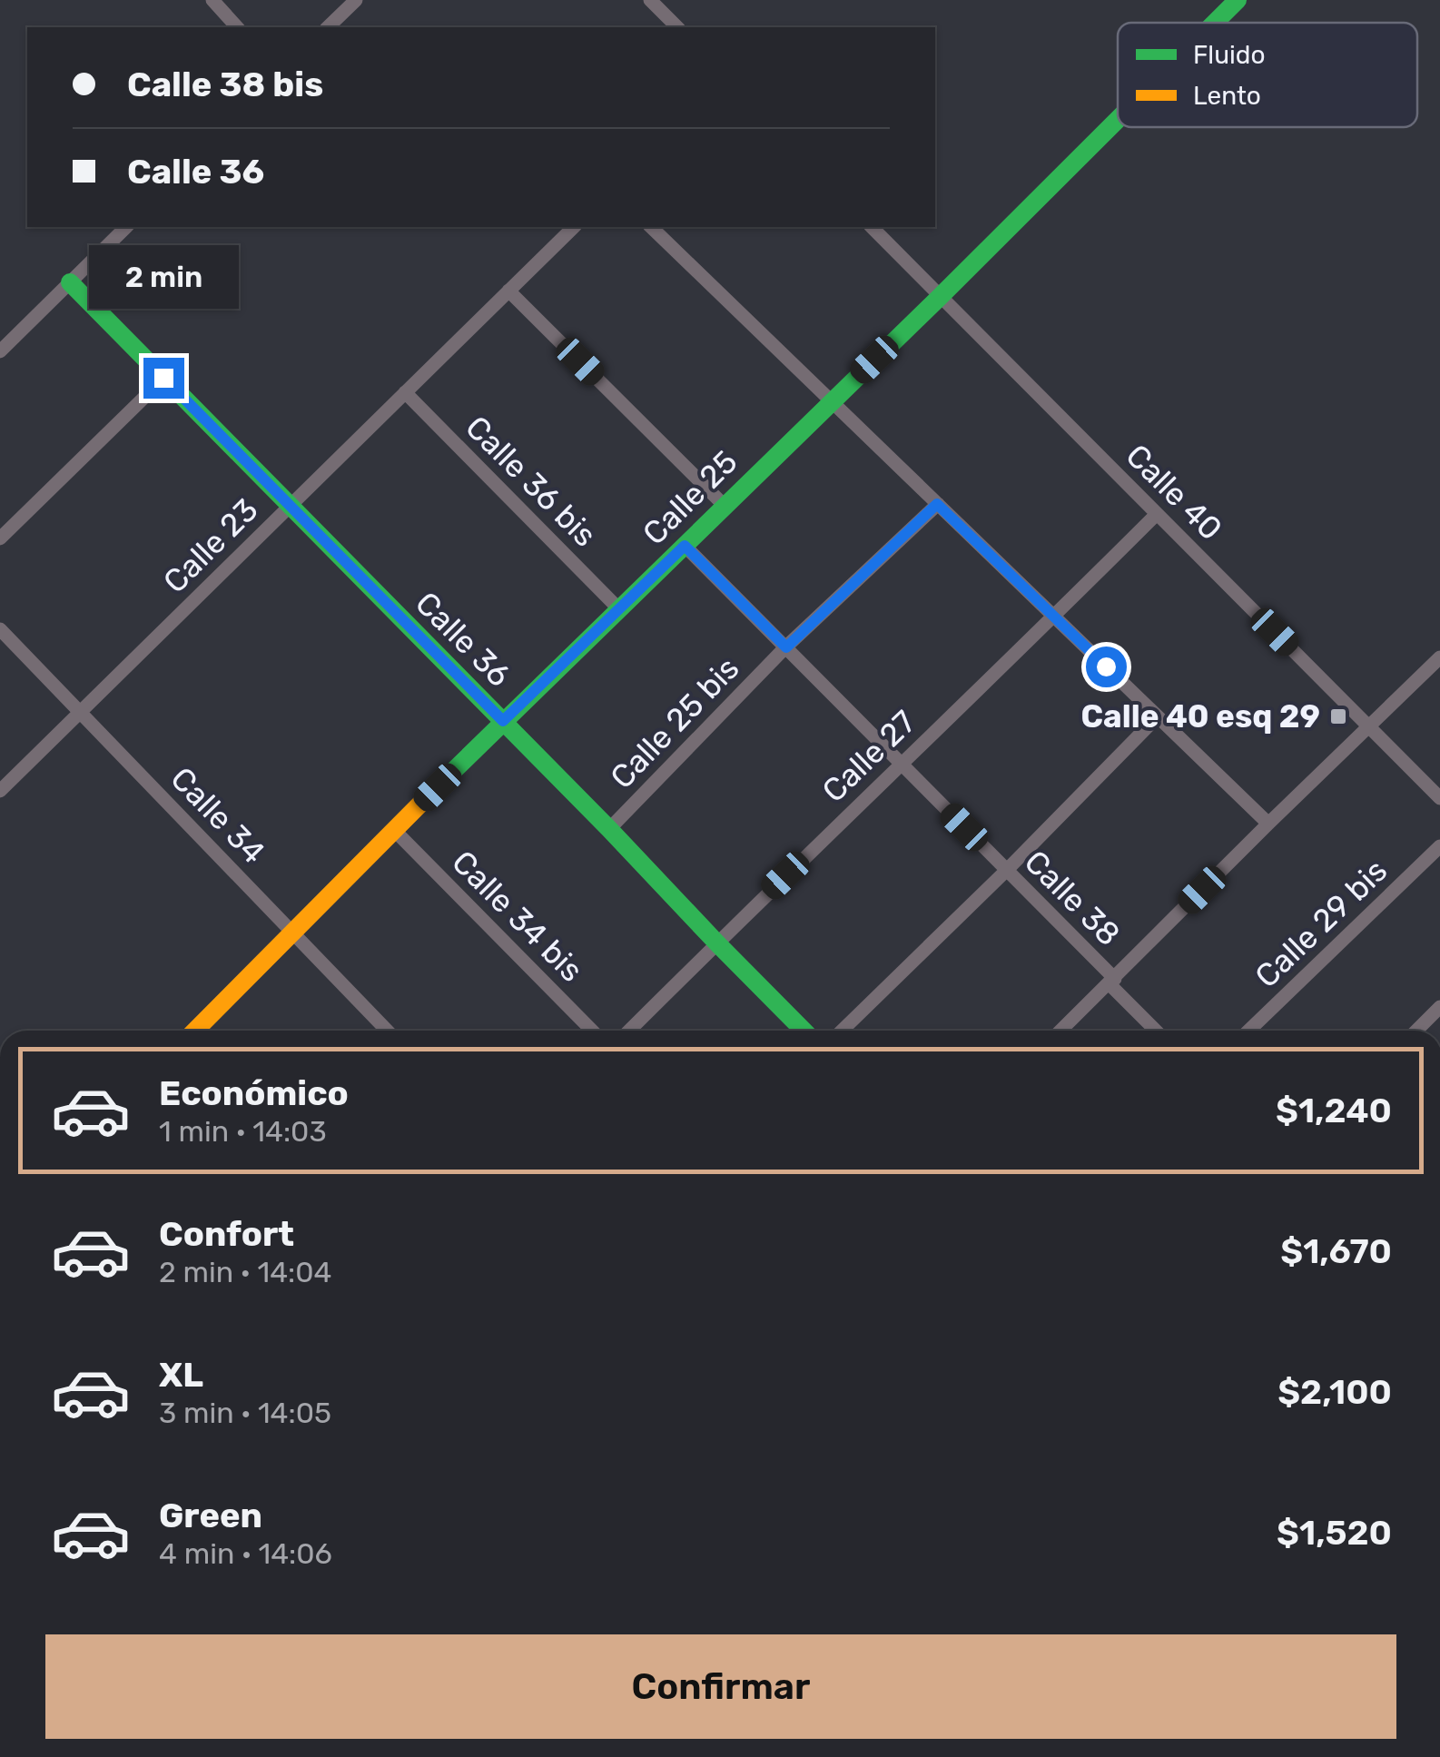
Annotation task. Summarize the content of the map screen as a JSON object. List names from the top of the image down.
{
  "streets": {
    "street": [
      "Calle 36 bis",
      "Calle 40",
      "Calle 25",
      "Calle 23",
      "Calle 36",
      "Calle 25 bis",
      "Calle 27",
      "Calle 34",
      "Calle 38",
      "Calle 34 bis",
      "Calle 29 bis"
    ]
  },
  "crossings": [
    ["Calle 36 bis", "Calle 25"],
    ["Calle 36 bis", "Calle 23"],
    ["Calle 40", "Calle 25"],
    ["Calle 40", "Calle 27"],
    ["Calle 25", "Calle 36"],
    ["Calle 25", "Calle 34"],
    ["Calle 25", "Calle 38"],
    ["Calle 25", "Calle 34 bis"],
    ["Calle 23", "Calle 36"],
    ["Calle 23", "Calle 34"],
    ["Calle 36", "Calle 25 bis"],
    ["Calle 36", "Calle 27"],
    ["Calle 25 bis", "Calle 38"],
    ["Calle 27", "Calle 38"]
  ],
  "places": {
    "transit": ["Calle 40 esq 29"]
  },
  "legend": ["Fluido", "Lento"],
  "page": {
    "banner": ["Calle 38 bis", "Calle 36"],
    "bubble": "2 min",
    "list": [
      {
        "name": "Económico",
        "note": "1 min · 14:03",
        "value": "$1,240"
      },
      {
        "name": "Confort",
        "note": "2 min · 14:04",
        "value": "$1,670"
      },
      {
        "name": "XL",
        "note": "3 min · 14:05",
        "value": "$2,100"
      },
      {
        "name": "Green",
        "note": "4 min · 14:06",
        "value": "$1,520"
      }
    ],
    "buttons": "Confirmar"
  }
}
